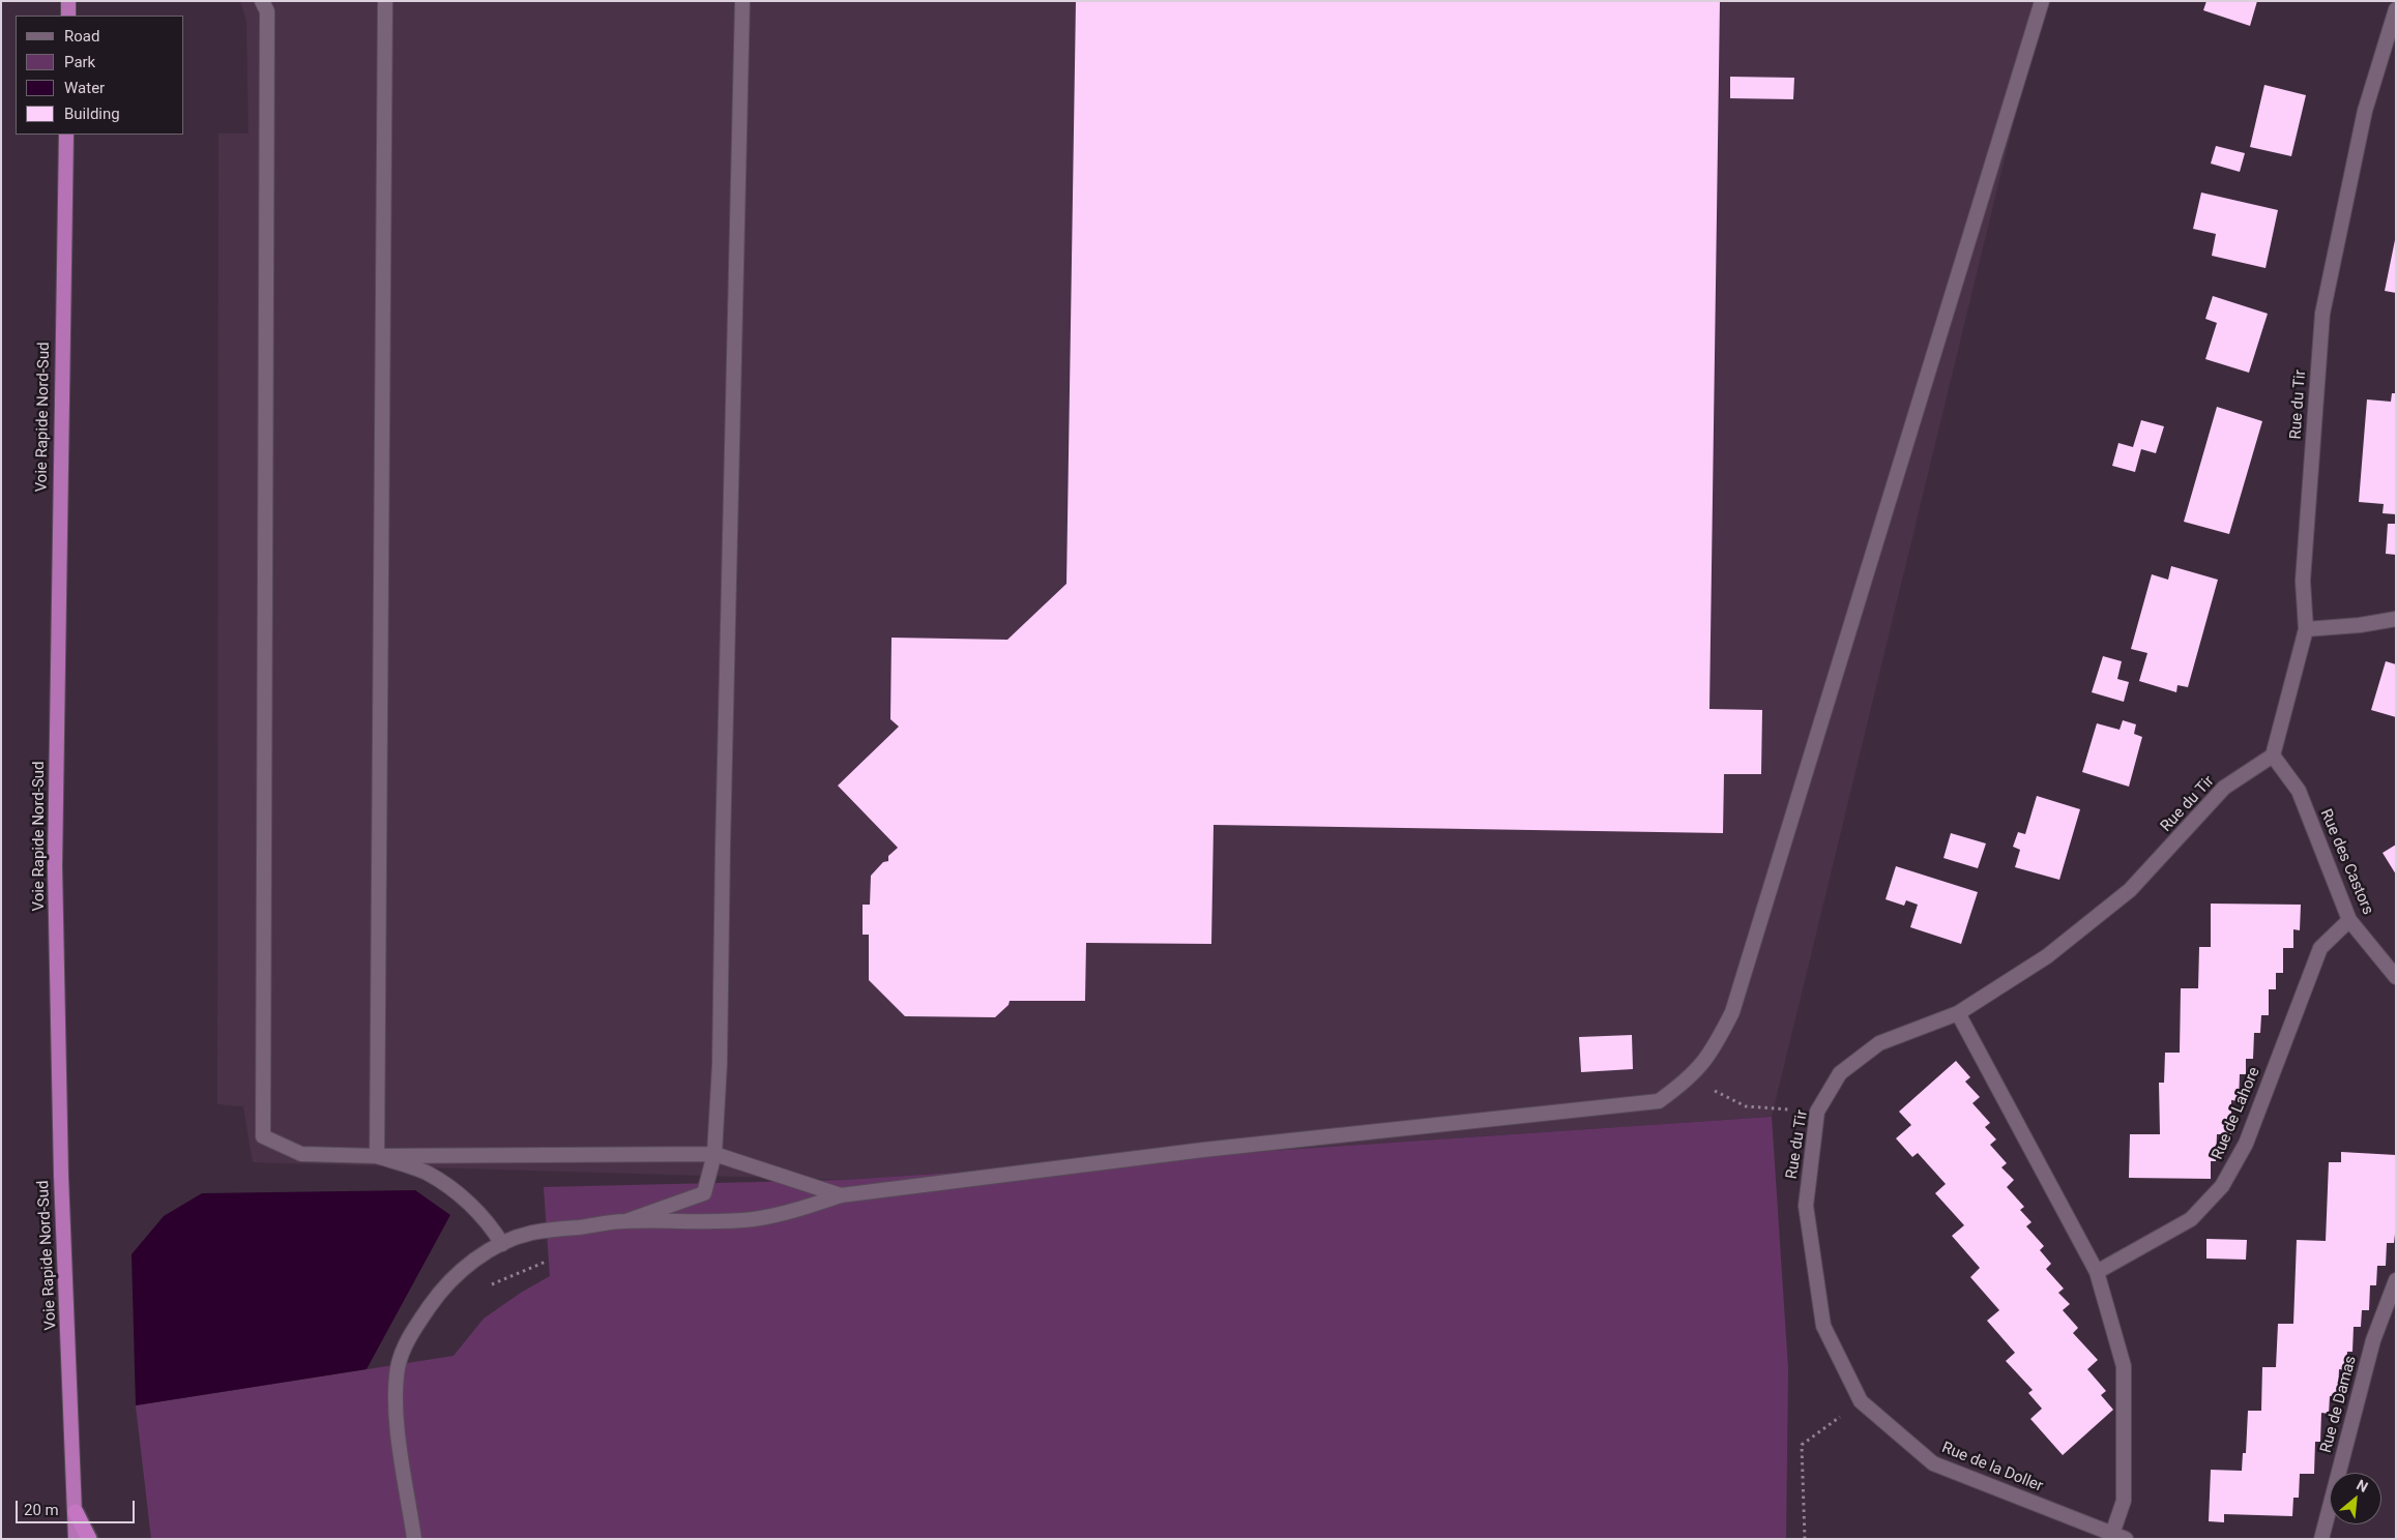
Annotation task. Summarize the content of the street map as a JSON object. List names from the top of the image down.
{
  "streets": {
    "highway": ["Voie Rapide Nord-Sud"],
    "street": [
      "Rue du Tir",
      "Rue des Castors",
      "Rue de Lahore",
      "Rue de Damas",
      "Rue de la Doller"
    ]
  },
  "crossings": [
    ["Rue du Tir", "Rue des Castors"],
    ["Rue du Tir", "Rue de la Doller"],
    ["Rue des Castors", "Rue de Lahore"]
  ],
  "legend": [
    "Road",
    "Park",
    "Water",
    "Building"
  ],
  "scale_bar": "20 m",
  "north": "top right"
}
